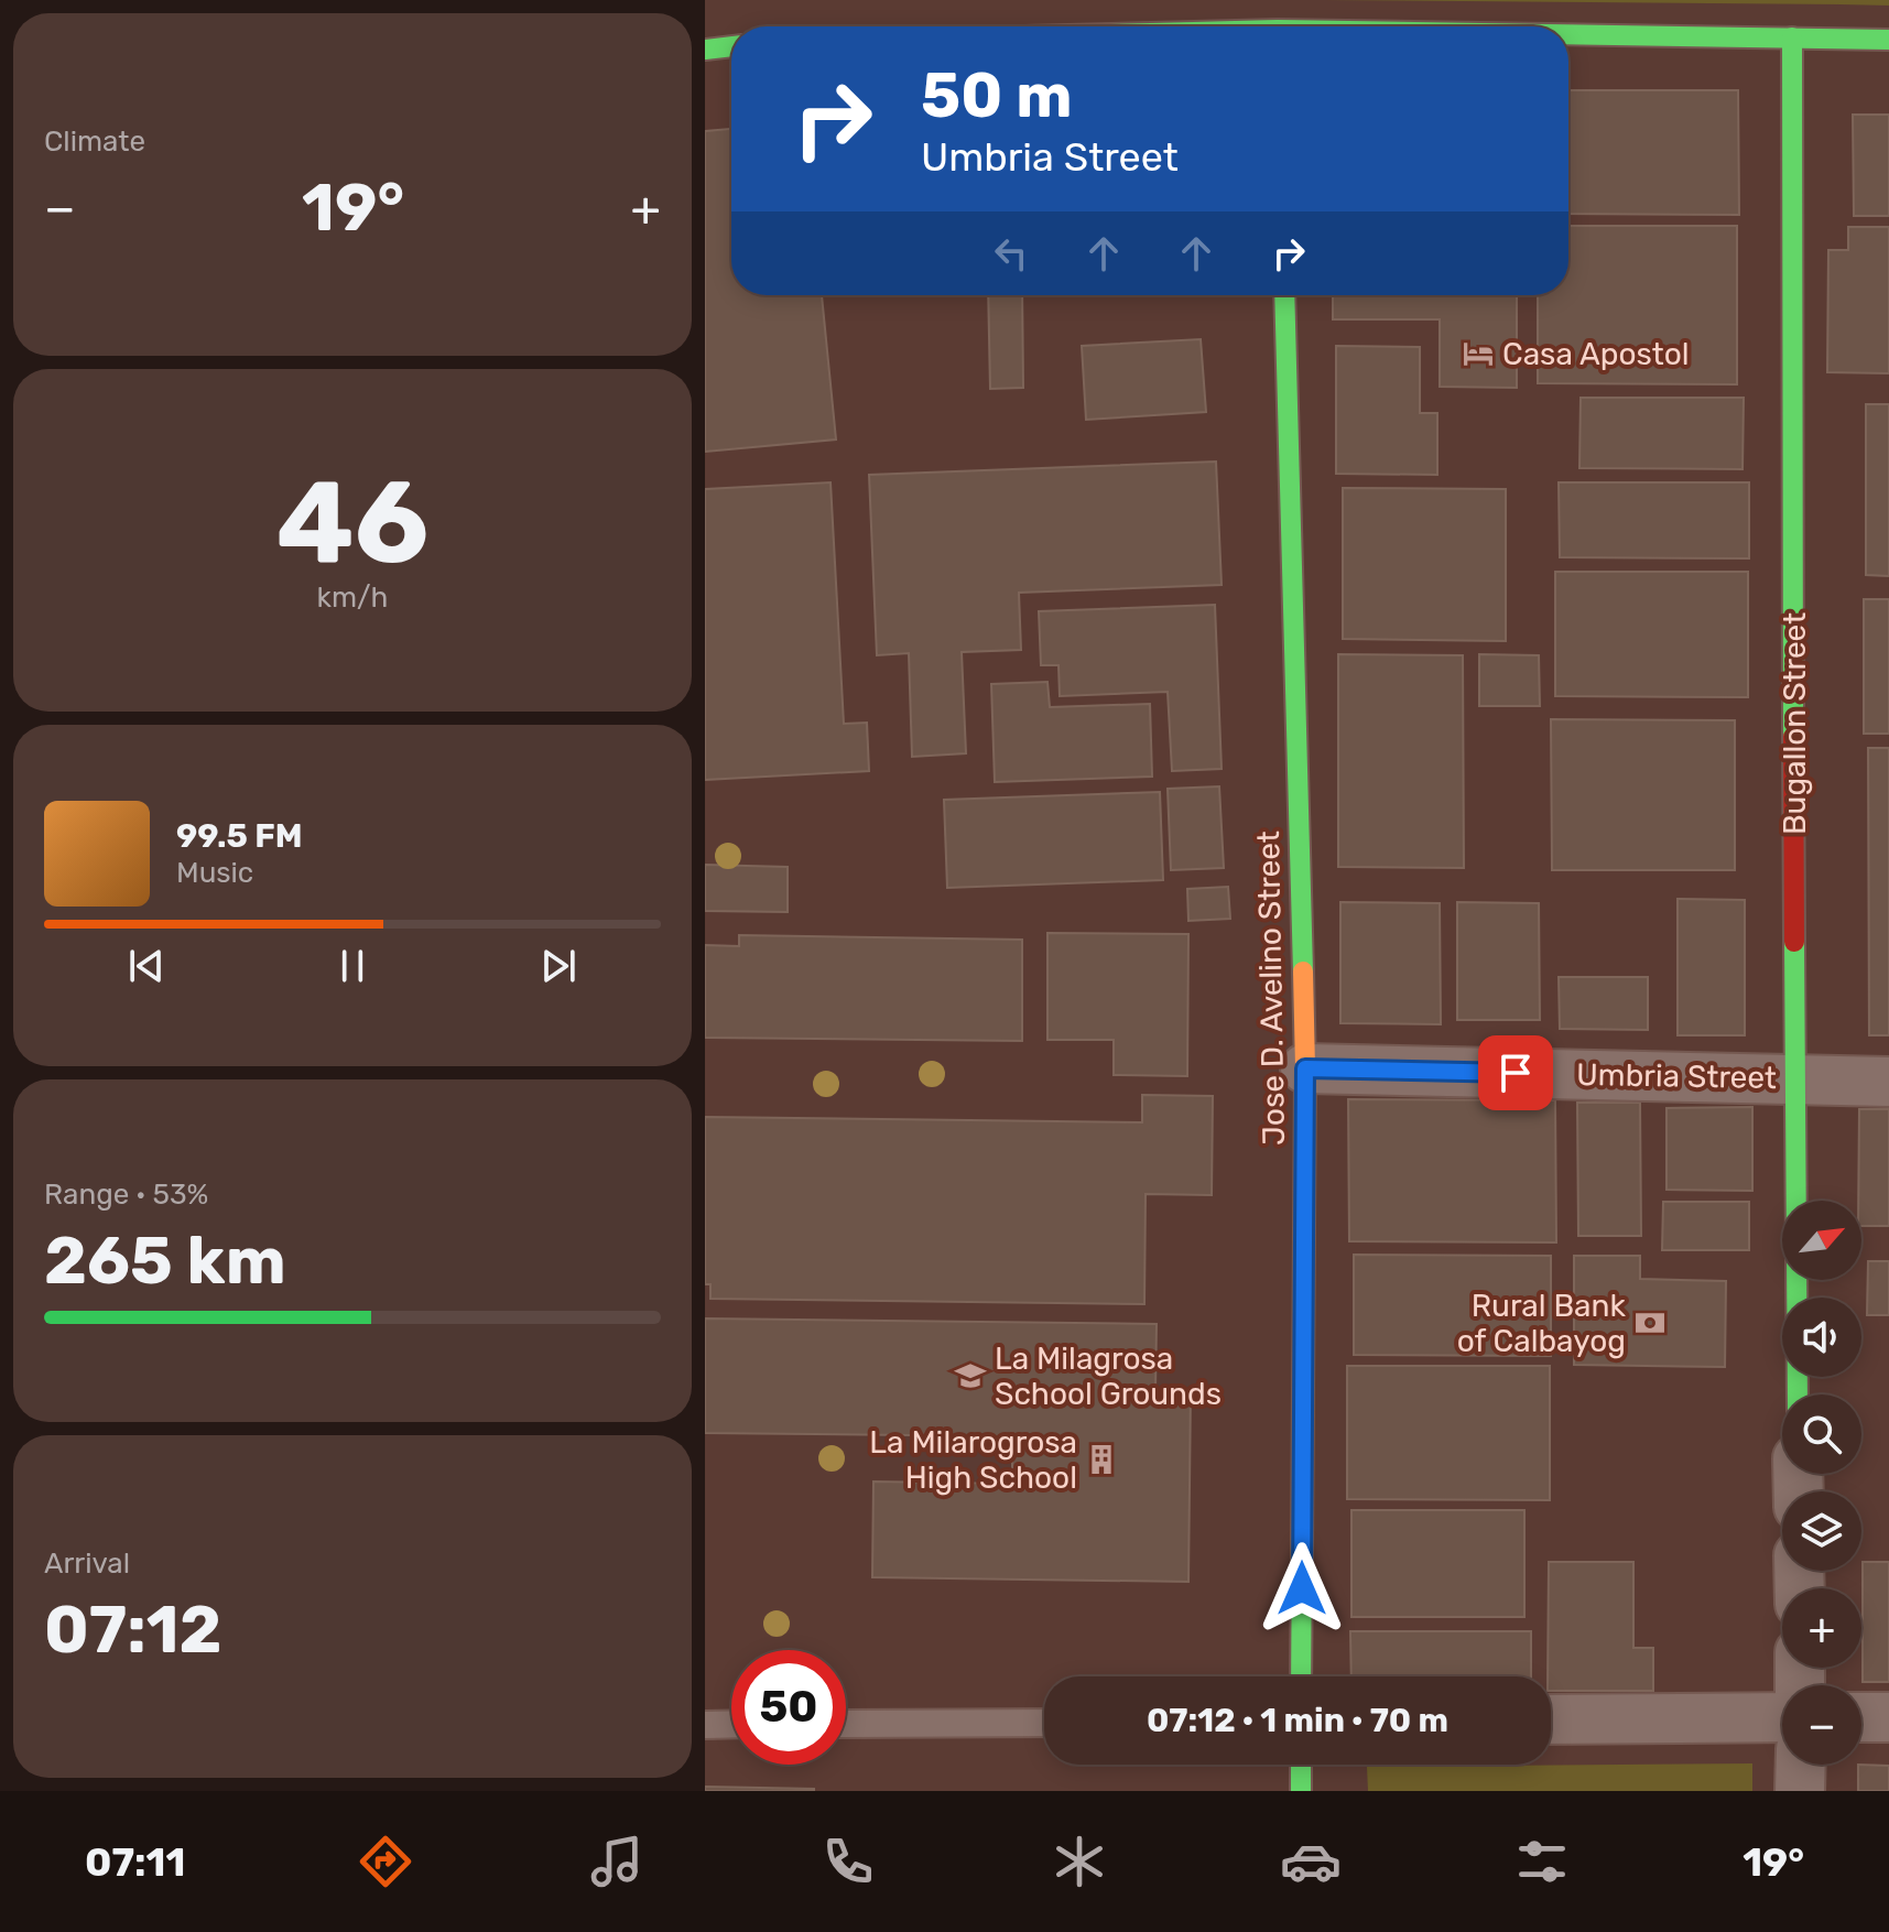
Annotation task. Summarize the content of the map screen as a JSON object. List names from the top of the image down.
{
  "streets": {
    "main road": ["Bugallon Street", "Jose D. Avelino Street"],
    "street": ["Umbria Street"]
  },
  "crossings": [
    ["Bugallon Street", "Umbria Street"],
    ["Jose D. Avelino Street", "Umbria Street"]
  ],
  "places": {
    "hotel": ["Casa Apostol"],
    "bank": ["Rural Bank of Calbayog"],
    "school or university": ["La Milagrosa School Grounds"],
    "building": ["La Milarogrosa High School"]
  },
  "north": "top right",
  "page": {
    "tile": [
      "Climate",
      ["46", "km/h"],
      ["Range · 53%", "265 km"],
      ["Arrival", "07:12"]
    ],
    "turn": ["50 m", "Umbria Street"],
    "heat": ["−", "19°", "+"],
    "song": ["99.5 FM", "Music"],
    "map_buttons": ["+", "−"],
    "limit": "50",
    "trip": "07:12 · 1 min · 70 m",
    "tabs": ["07:11", "19°"]
  }
}
